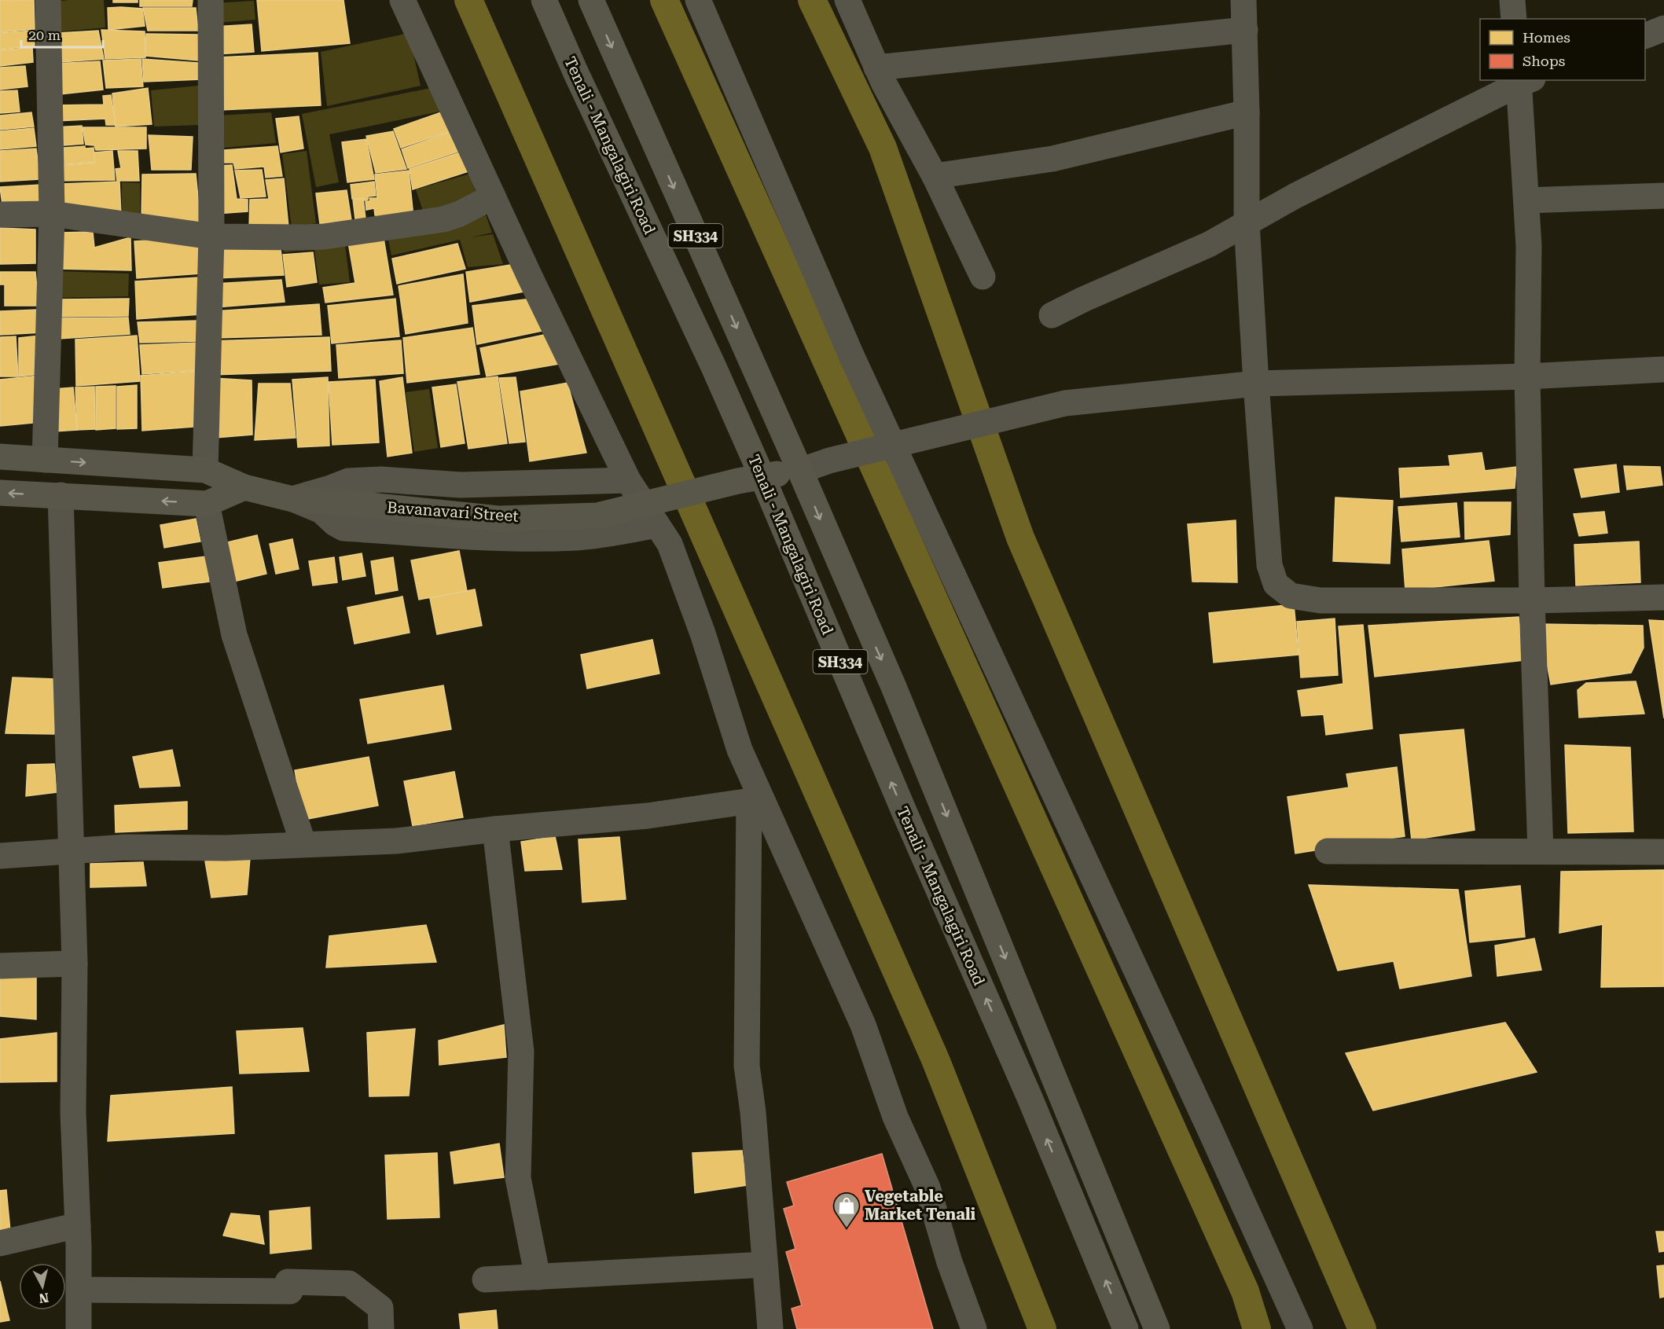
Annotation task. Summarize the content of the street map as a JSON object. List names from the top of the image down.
{
  "streets": {
    "main road": ["Tenali - Mangalagiri Road", "SH334", "Bavanavari Street"]
  },
  "crossings": [
    ["Tenali - Mangalagiri Road", "Bavanavari Street"],
    ["SH334", "Bavanavari Street"]
  ],
  "places": {
    "shop": ["Vegetable Market Tenali"]
  },
  "legend": ["Homes", "Shops"],
  "scale_bar": "20 m",
  "north": "bottom"
}
